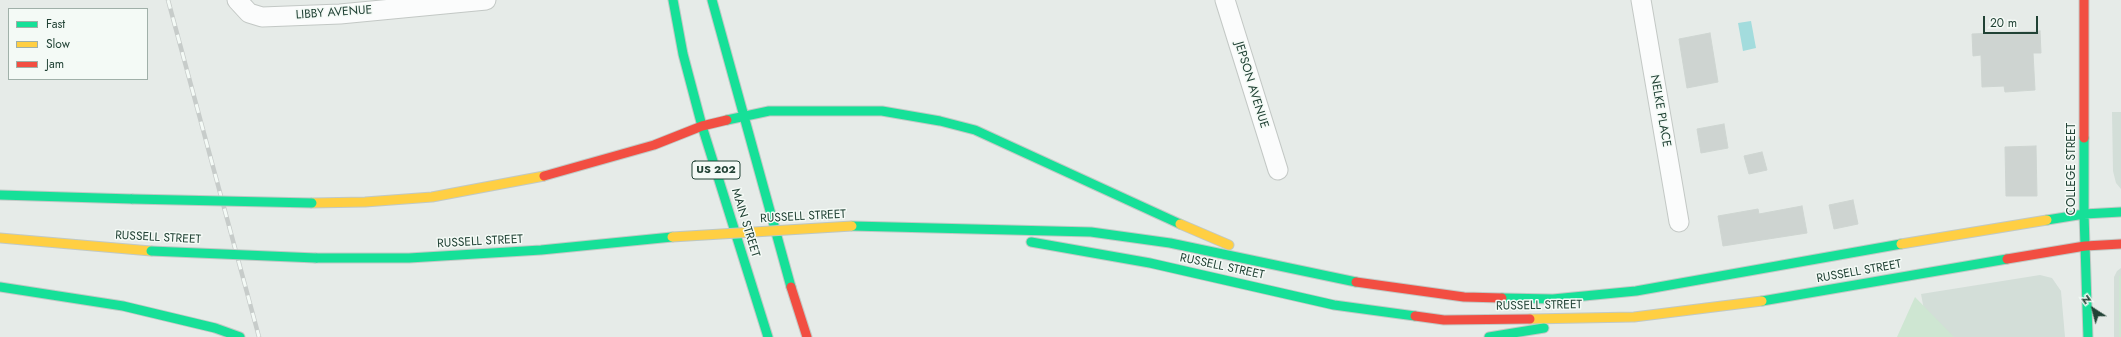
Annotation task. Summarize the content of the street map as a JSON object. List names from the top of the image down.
{
  "streets": {
    "main road": [
      "COLLEGE STREET",
      "US 202",
      "RUSSELL STREET",
      "MAIN STREET"
    ],
    "street": ["LIBBY AVENUE", "JEPSON AVENUE", "NELKE PLACE"]
  },
  "crossings": [
    ["COLLEGE STREET", "RUSSELL STREET"]
  ],
  "legend": ["Fast", "Slow", "Jam"],
  "scale_bar": "20 m",
  "north": "top left"
}
